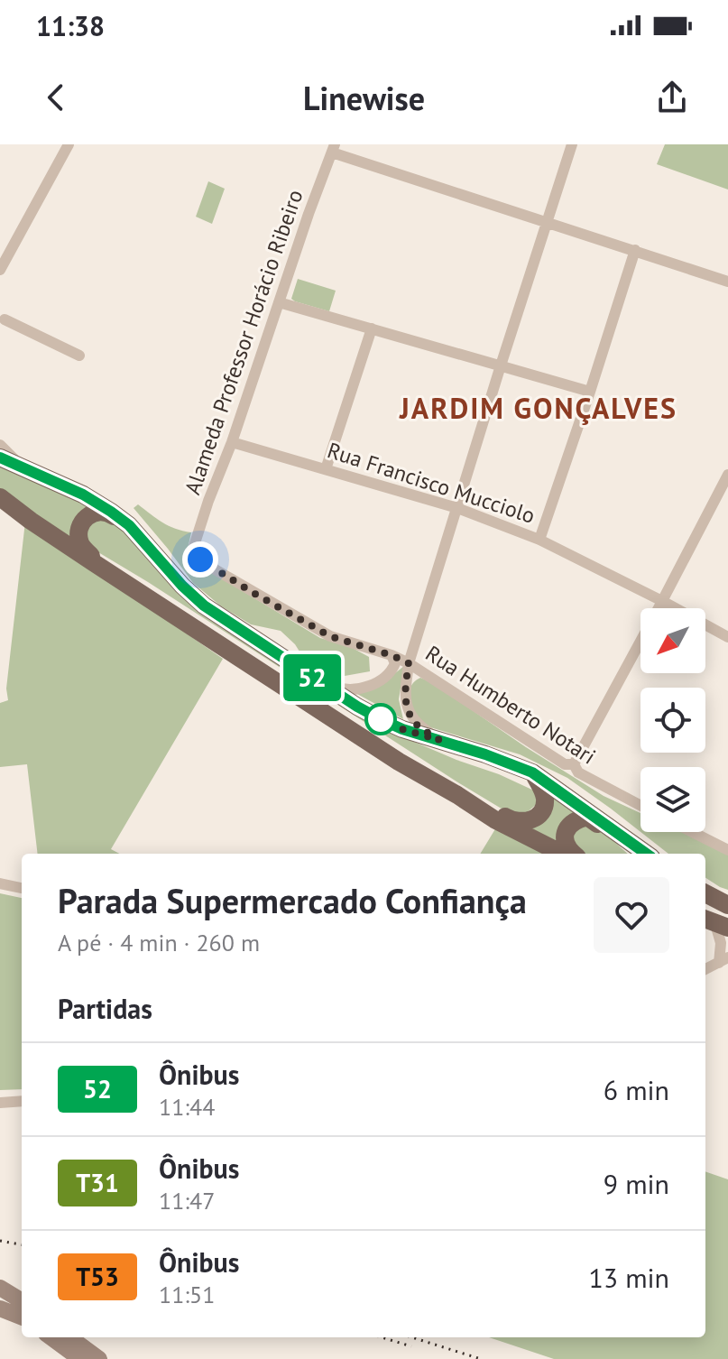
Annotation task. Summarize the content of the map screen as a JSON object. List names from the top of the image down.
{
  "streets": {
    "street": ["Alameda Professor Horácio Ribeiro", "Rua Francisco Mucciolo", "Rua Humberto Notari"]
  },
  "crossings": [
    ["Alameda Professor Horácio Ribeiro", "Rua Francisco Mucciolo"],
    ["Alameda Professor Horácio Ribeiro", "Rua Humberto Notari"]
  ],
  "districts": ["JARDIM GONÇALVES"],
  "lines": ["bus line 52"],
  "north": "bottom left",
  "page": {
    "status": "11:38",
    "header": "Linewise",
    "on_map": "52",
    "heading": [
      ["Parada Supermercado Confiança", "A pé · 4 min · 260 m"],
      "Partidas"
    ],
    "list": [
      {
        "mark": "52",
        "name": "Ônibus",
        "note": "11:44",
        "value": "6 min"
      },
      {
        "mark": "T31",
        "name": "Ônibus",
        "note": "11:47",
        "value": "9 min"
      },
      {
        "mark": "T53",
        "name": "Ônibus",
        "note": "11:51",
        "value": "13 min"
      }
    ]
  }
}
